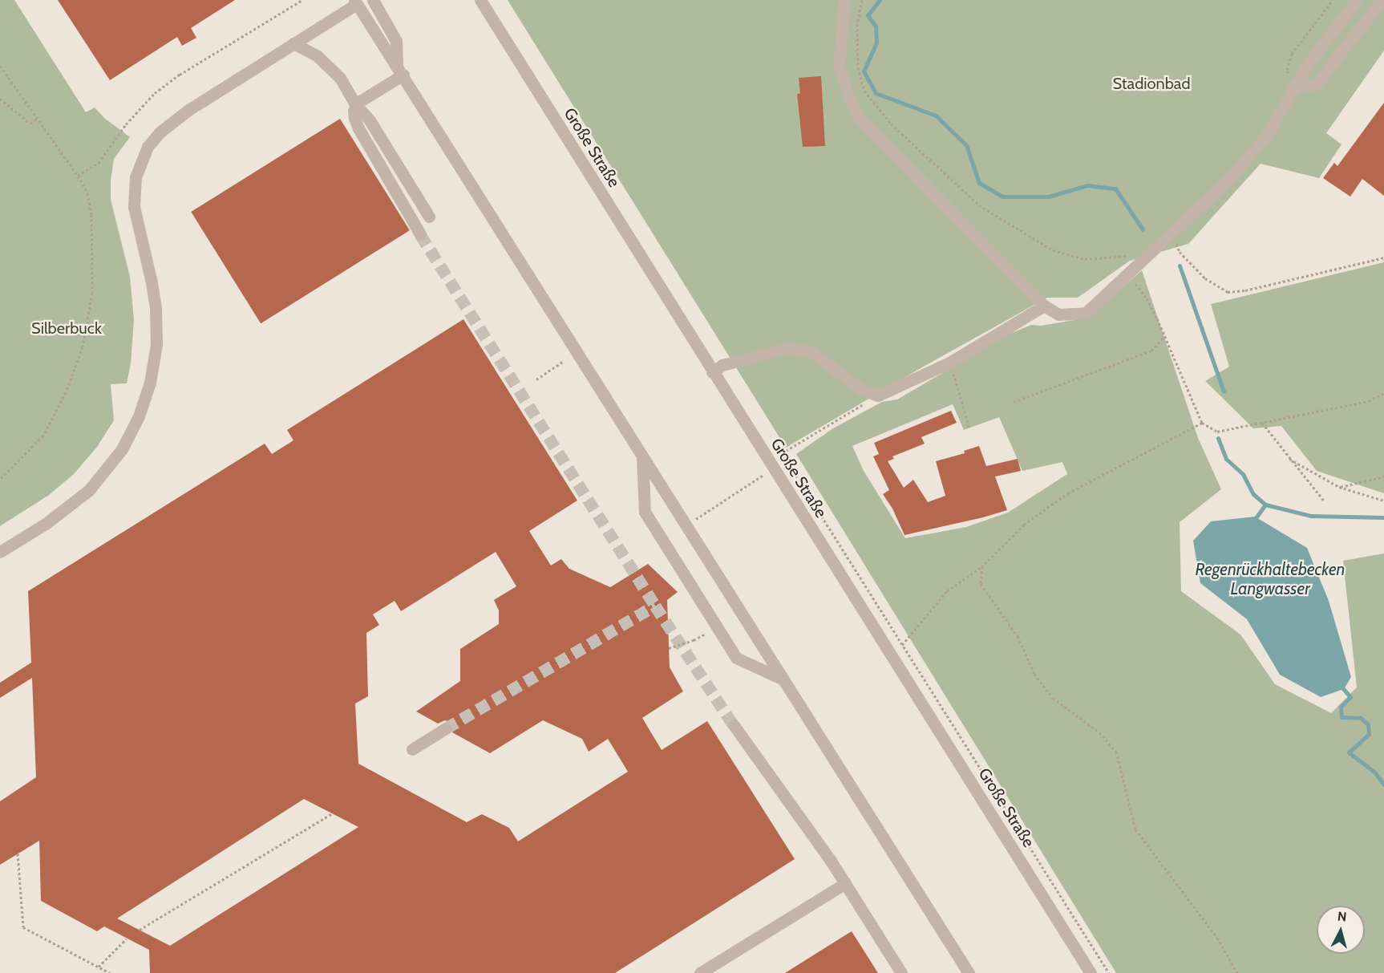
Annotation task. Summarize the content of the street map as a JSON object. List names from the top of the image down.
{
  "streets": {
    "street": ["Große Straße"]
  },
  "water": ["Regenrückhaltebecken Langwasser"],
  "parks": ["Stadionbad", "Silberbuck"],
  "north": "top"
}
